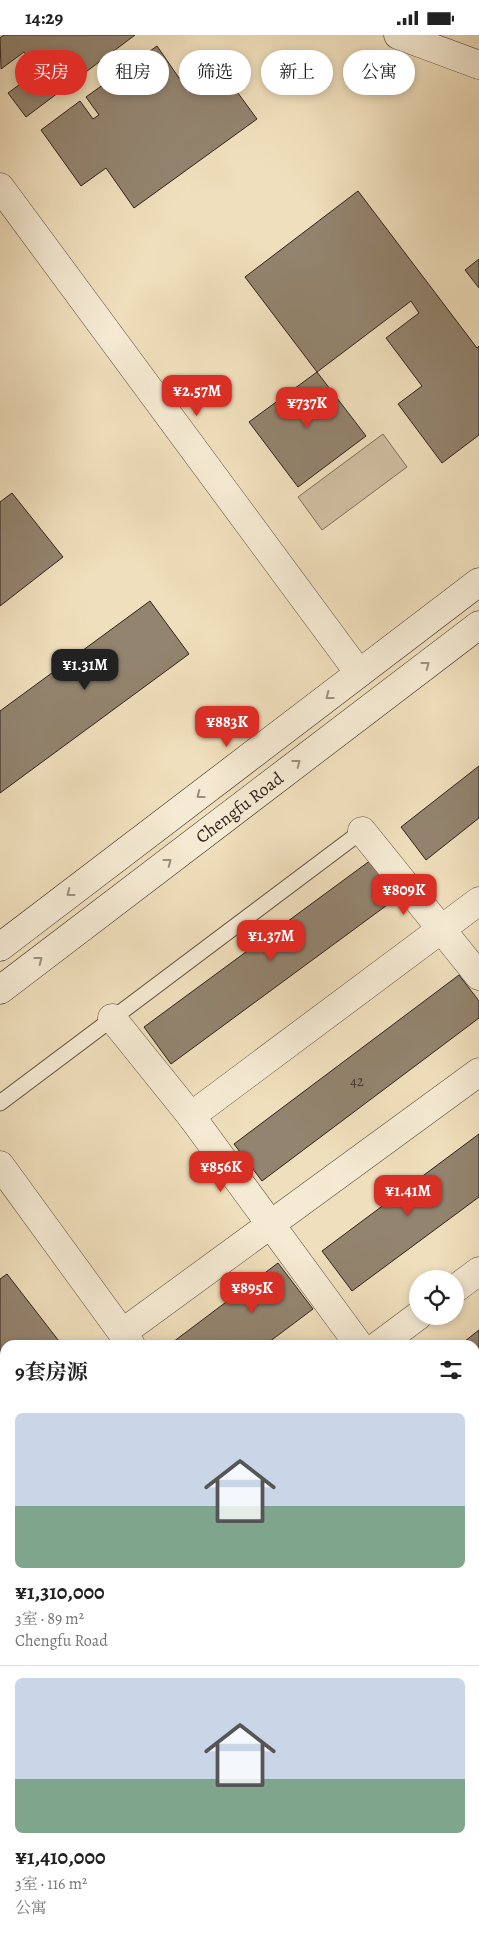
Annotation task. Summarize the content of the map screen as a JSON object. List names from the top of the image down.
{
  "streets": {
    "street": ["Chengfu Road"]
  },
  "house_numbers": ["42"],
  "page": {
    "status": "14:29",
    "chip": [
      "买房",
      "租房",
      "筛选",
      "新上",
      "公寓"
    ],
    "price": [
      "¥2.57M",
      "¥737K",
      "¥1.31M",
      "¥883K",
      "¥809K",
      "¥1.37M",
      "¥856K",
      "¥1.41M",
      "¥895K"
    ],
    "heading": "9套房源",
    "list": [
      {
        "name": "¥1,310,000",
        "note": "3室 · 89 m² · Chengfu Road"
      },
      {
        "name": "¥1,410,000",
        "note": "3室 · 116 m² · 公寓"
      }
    ]
  }
}
